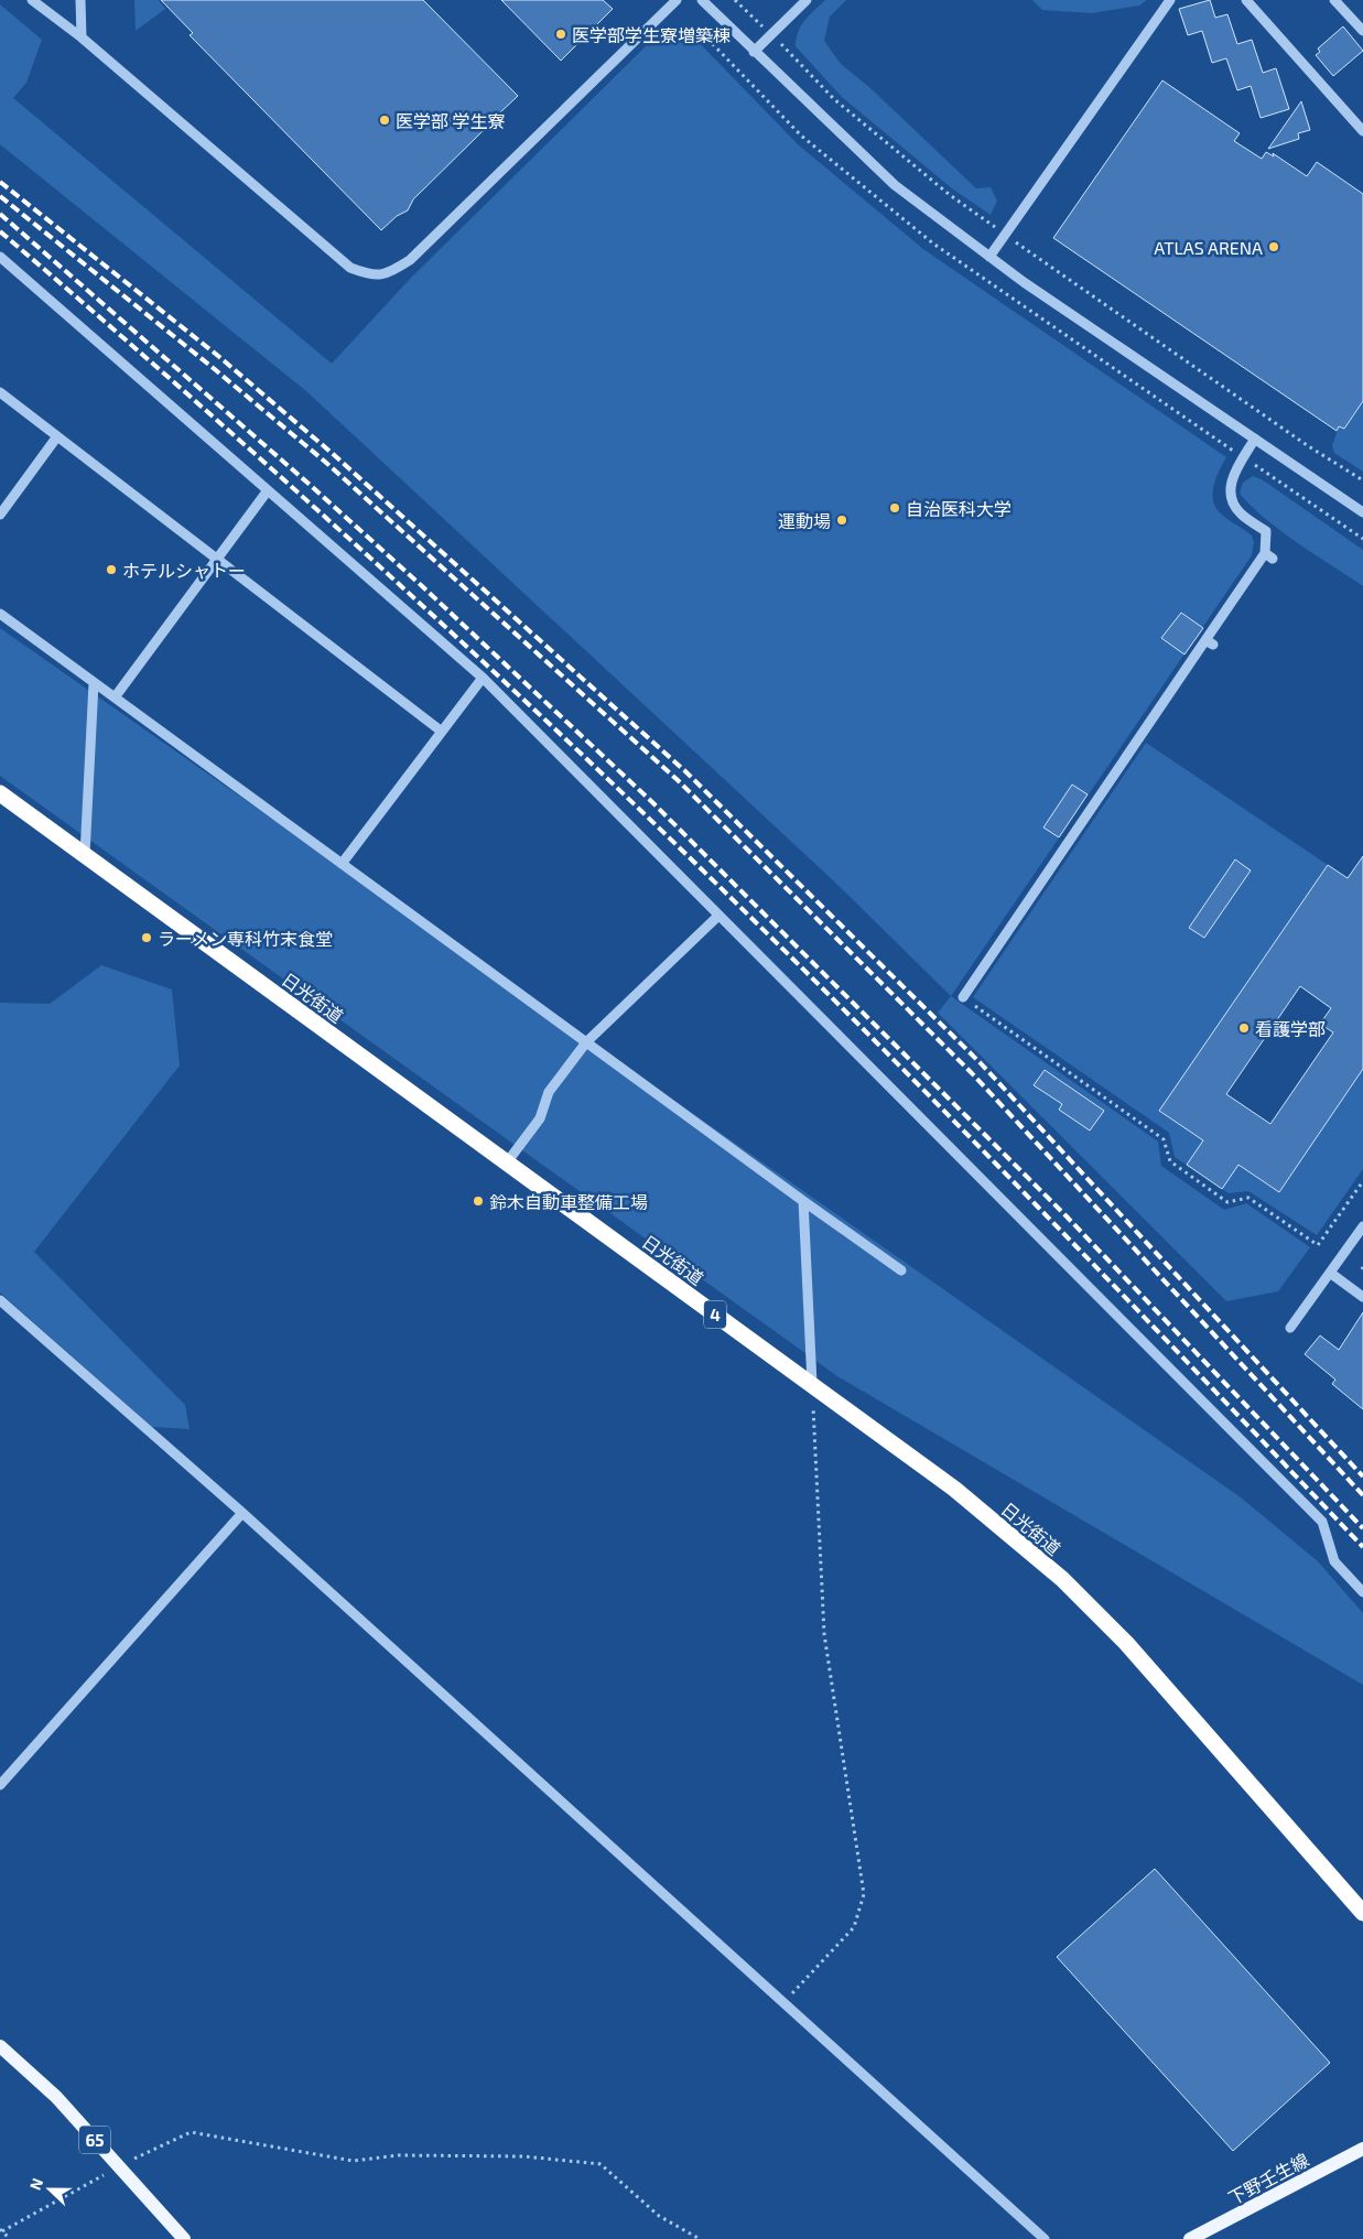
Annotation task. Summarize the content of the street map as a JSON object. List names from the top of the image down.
{
  "streets": {
    "highway": ["日光街道", "4"],
    "main road": ["65", "下野壬生線"]
  },
  "places": [
    "医学部学生寮増築棟",
    "医学部 学生寮",
    "ATLAS ARENA",
    "自治医科大学",
    "運動場",
    "ホテルシャトー",
    "ラーメン専科竹末食堂",
    "看護学部",
    "鈴木自動車整備工場"
  ],
  "north": "left"
}
